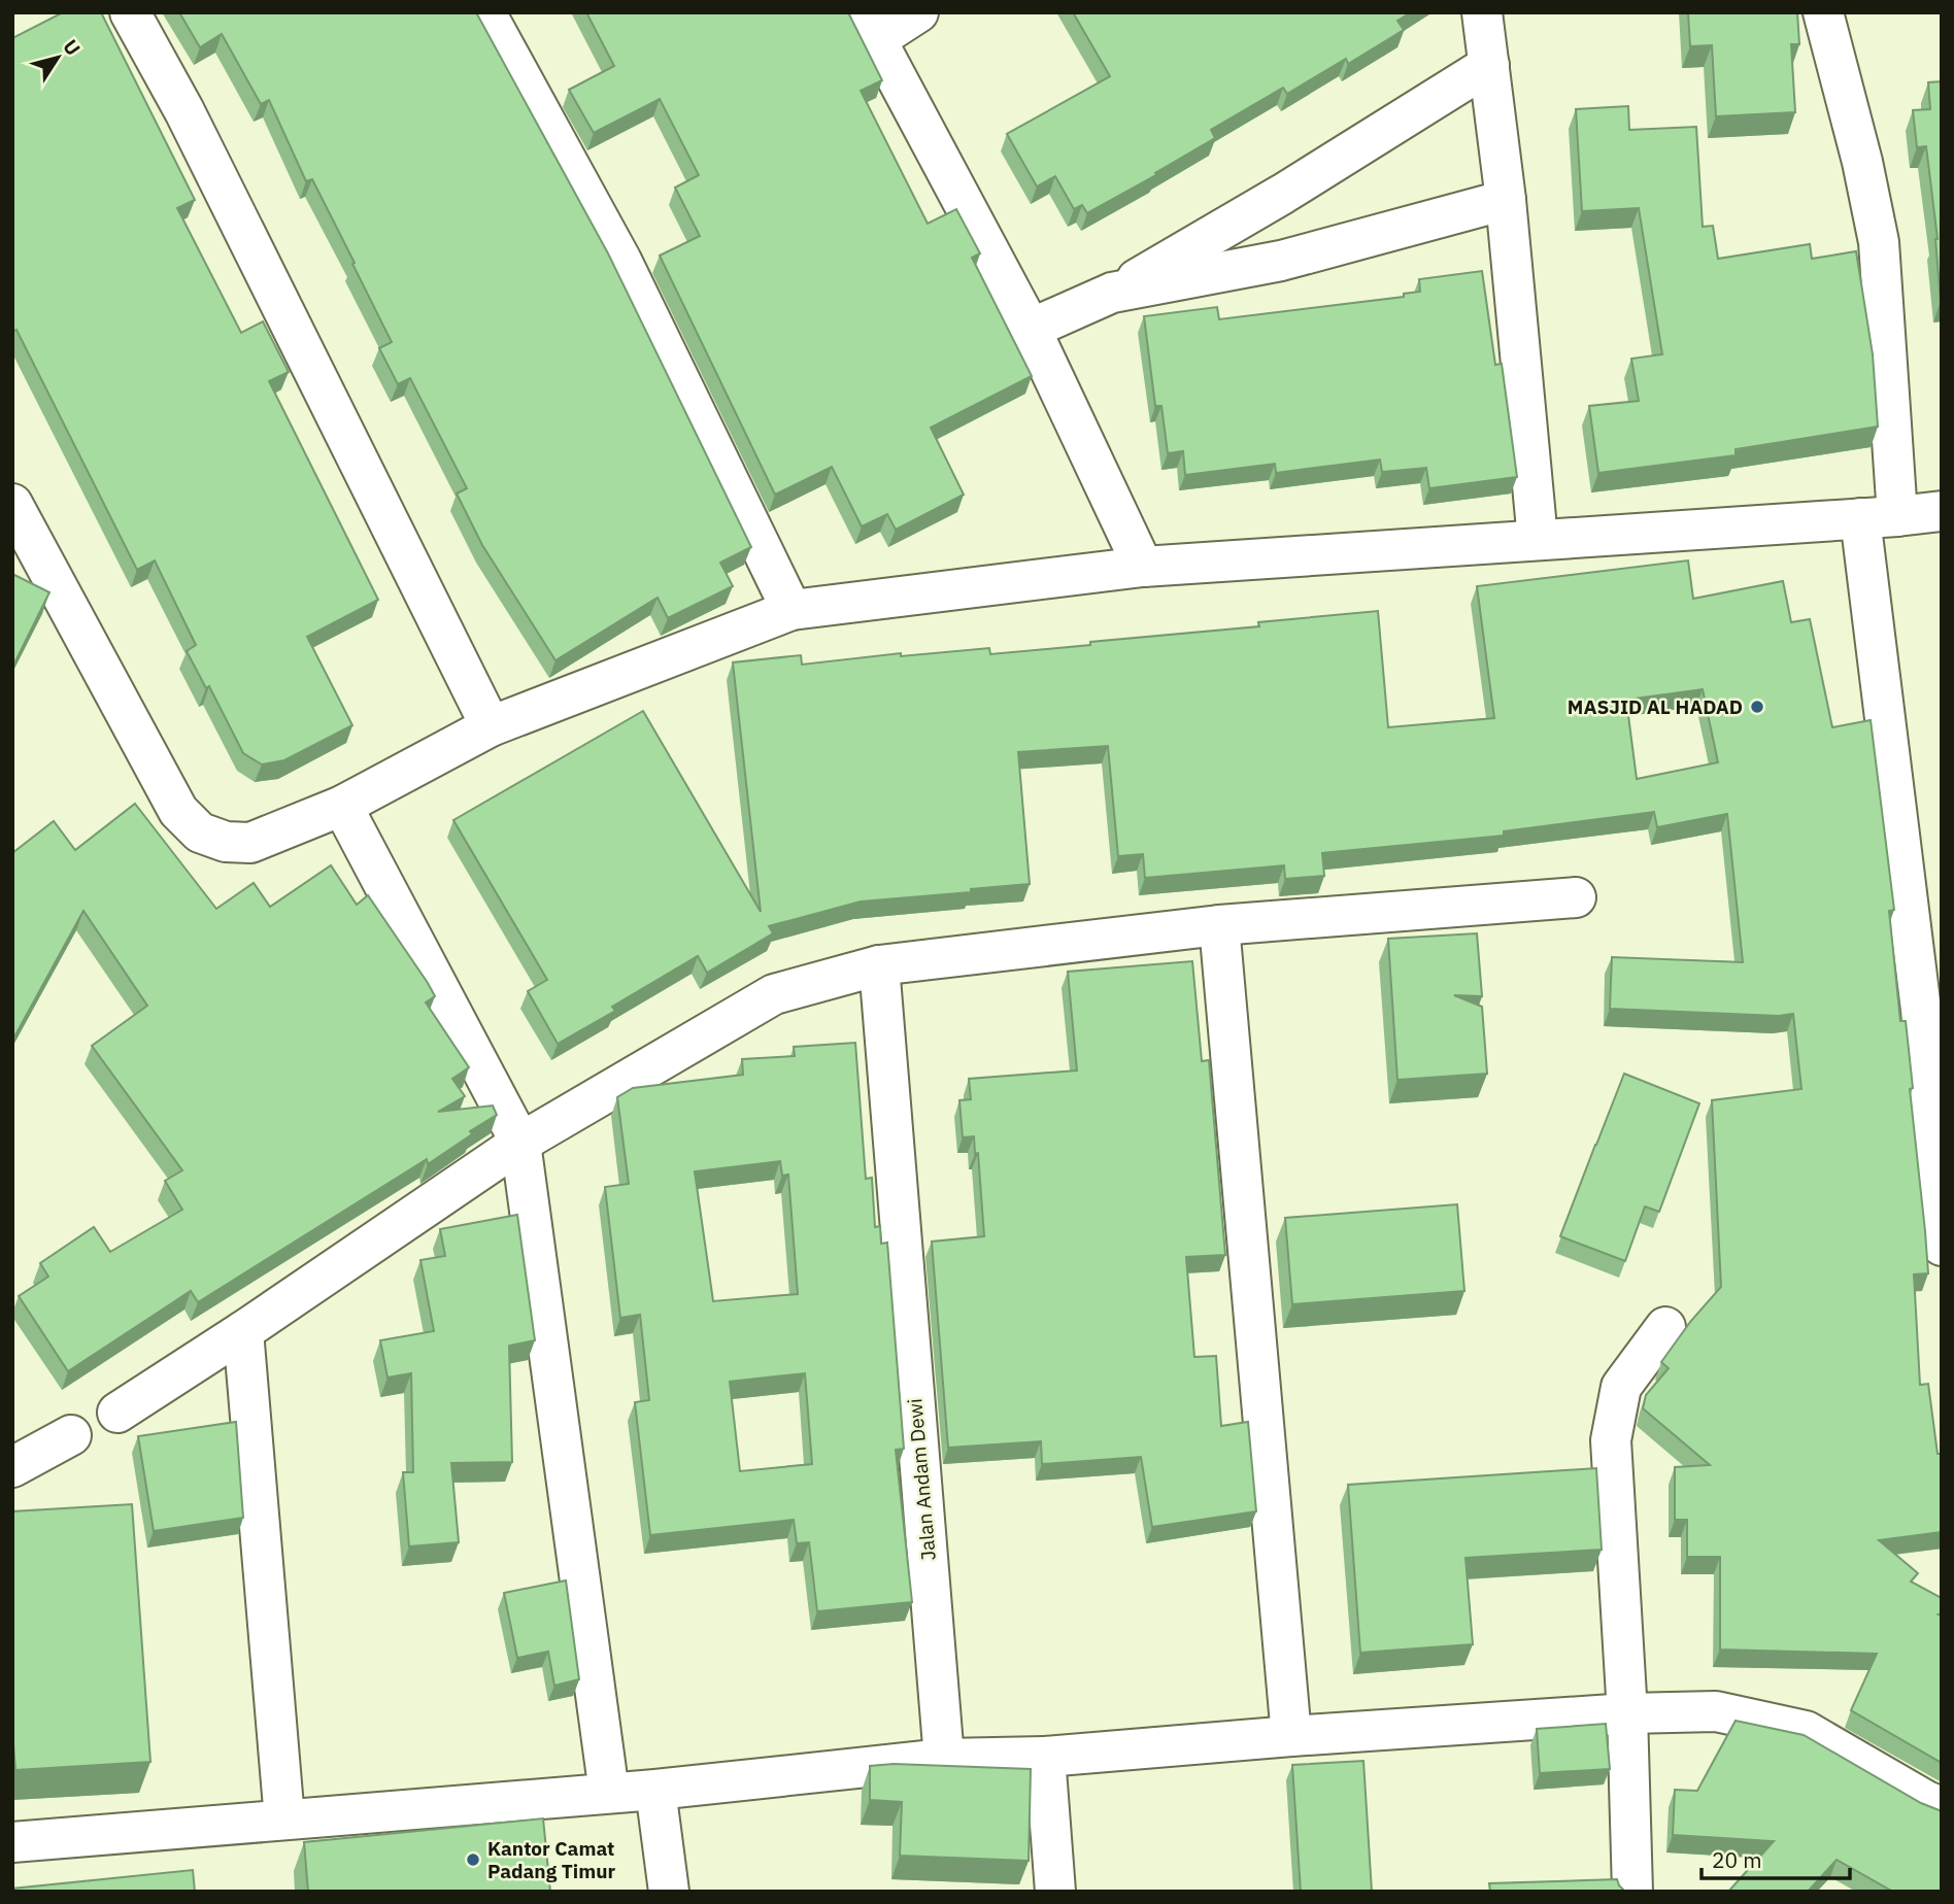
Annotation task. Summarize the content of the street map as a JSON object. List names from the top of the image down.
{
  "streets": {
    "street": ["Jalan Andam Dewi"]
  },
  "places": ["MASJID AL HADAD", "Kantor Camat Padang Timur"],
  "scale_bar": "20 m",
  "north": "top right"
}
